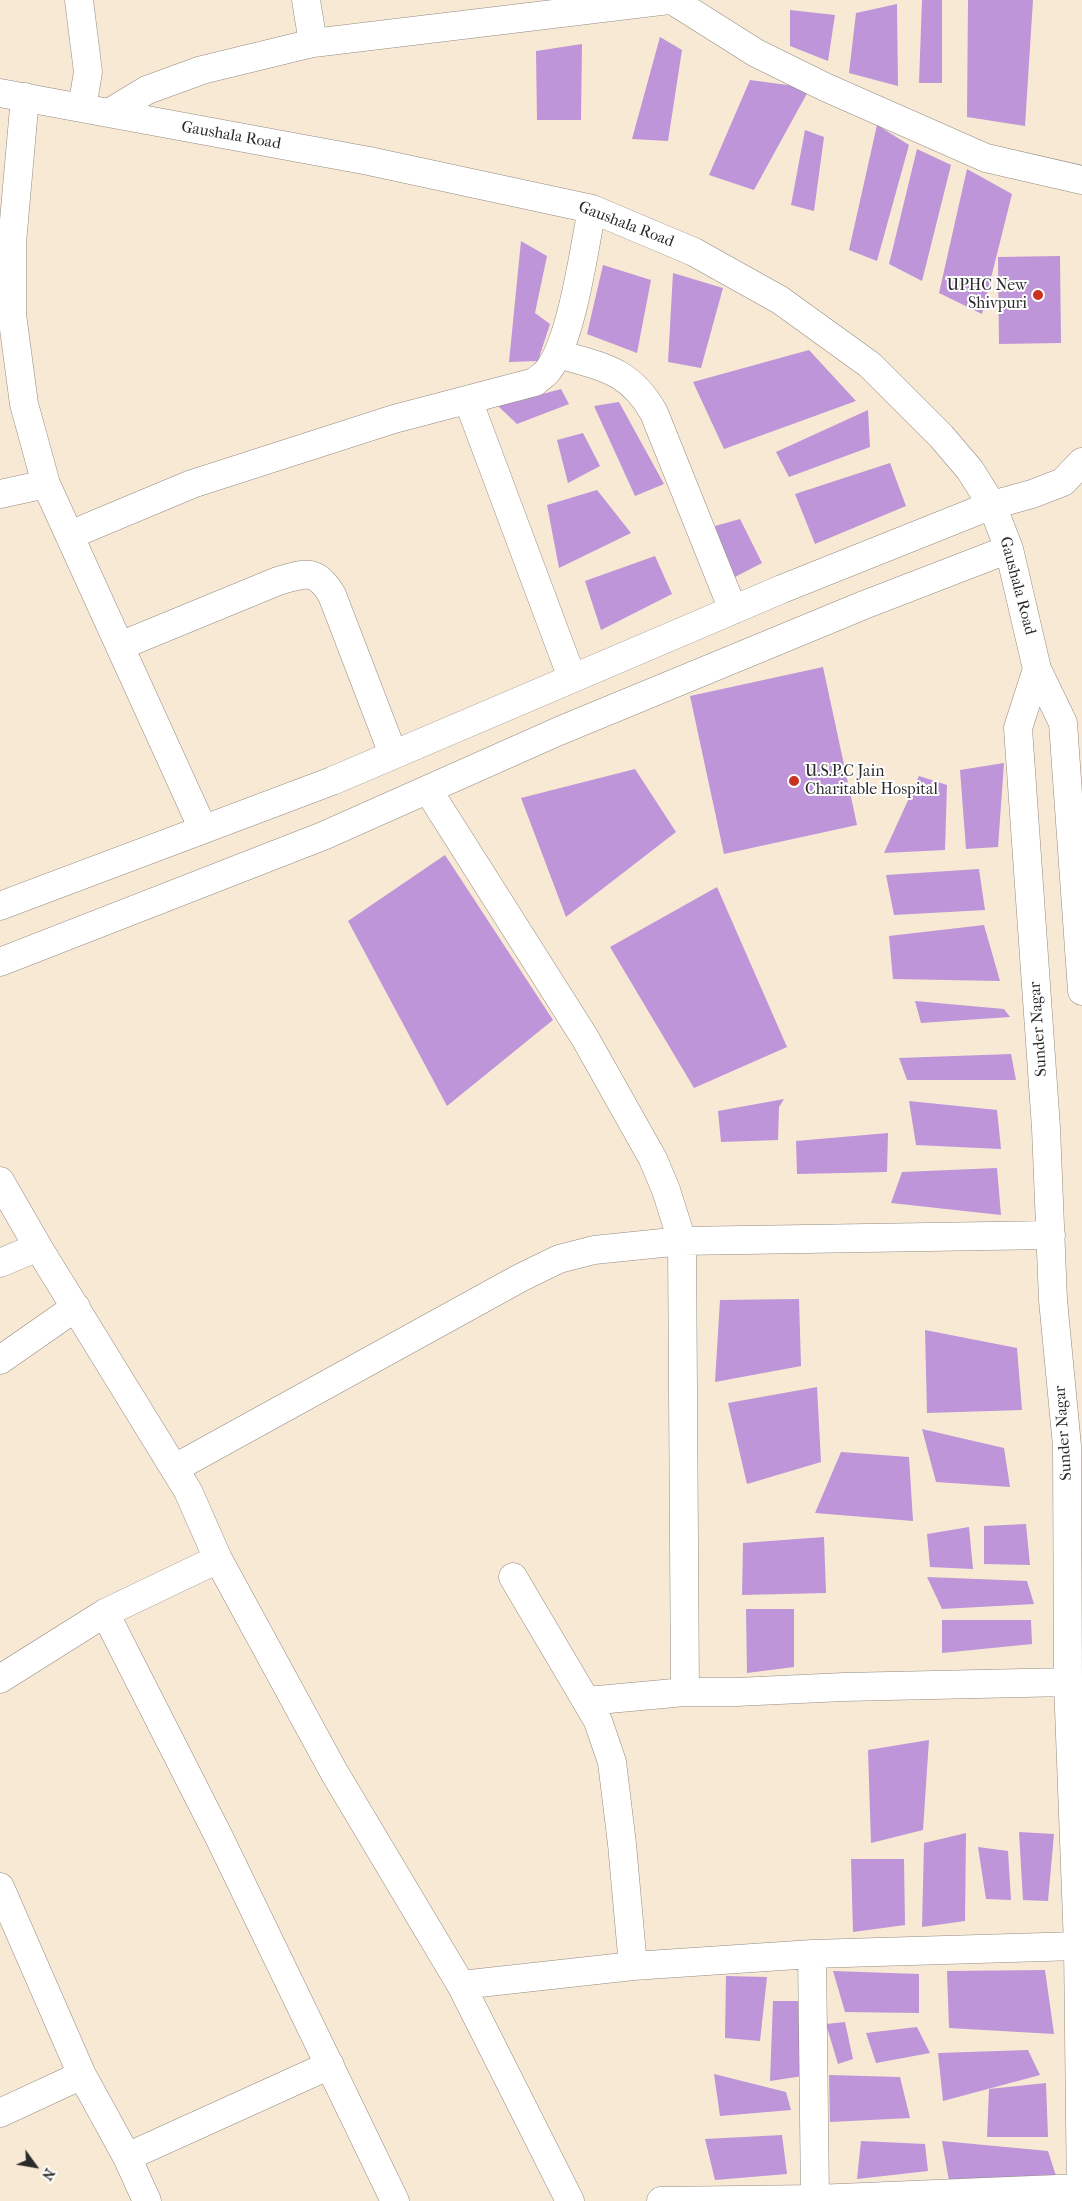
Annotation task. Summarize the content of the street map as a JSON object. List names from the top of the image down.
{
  "streets": {
    "street": ["Gaushala Road", "Sunder Nagar"]
  },
  "crossings": [
    ["Gaushala Road", "Sunder Nagar"]
  ],
  "places": ["UPHC New Shivpuri", "U.S.P.C Jain Charitable Hospital"],
  "north": "bottom right"
}
